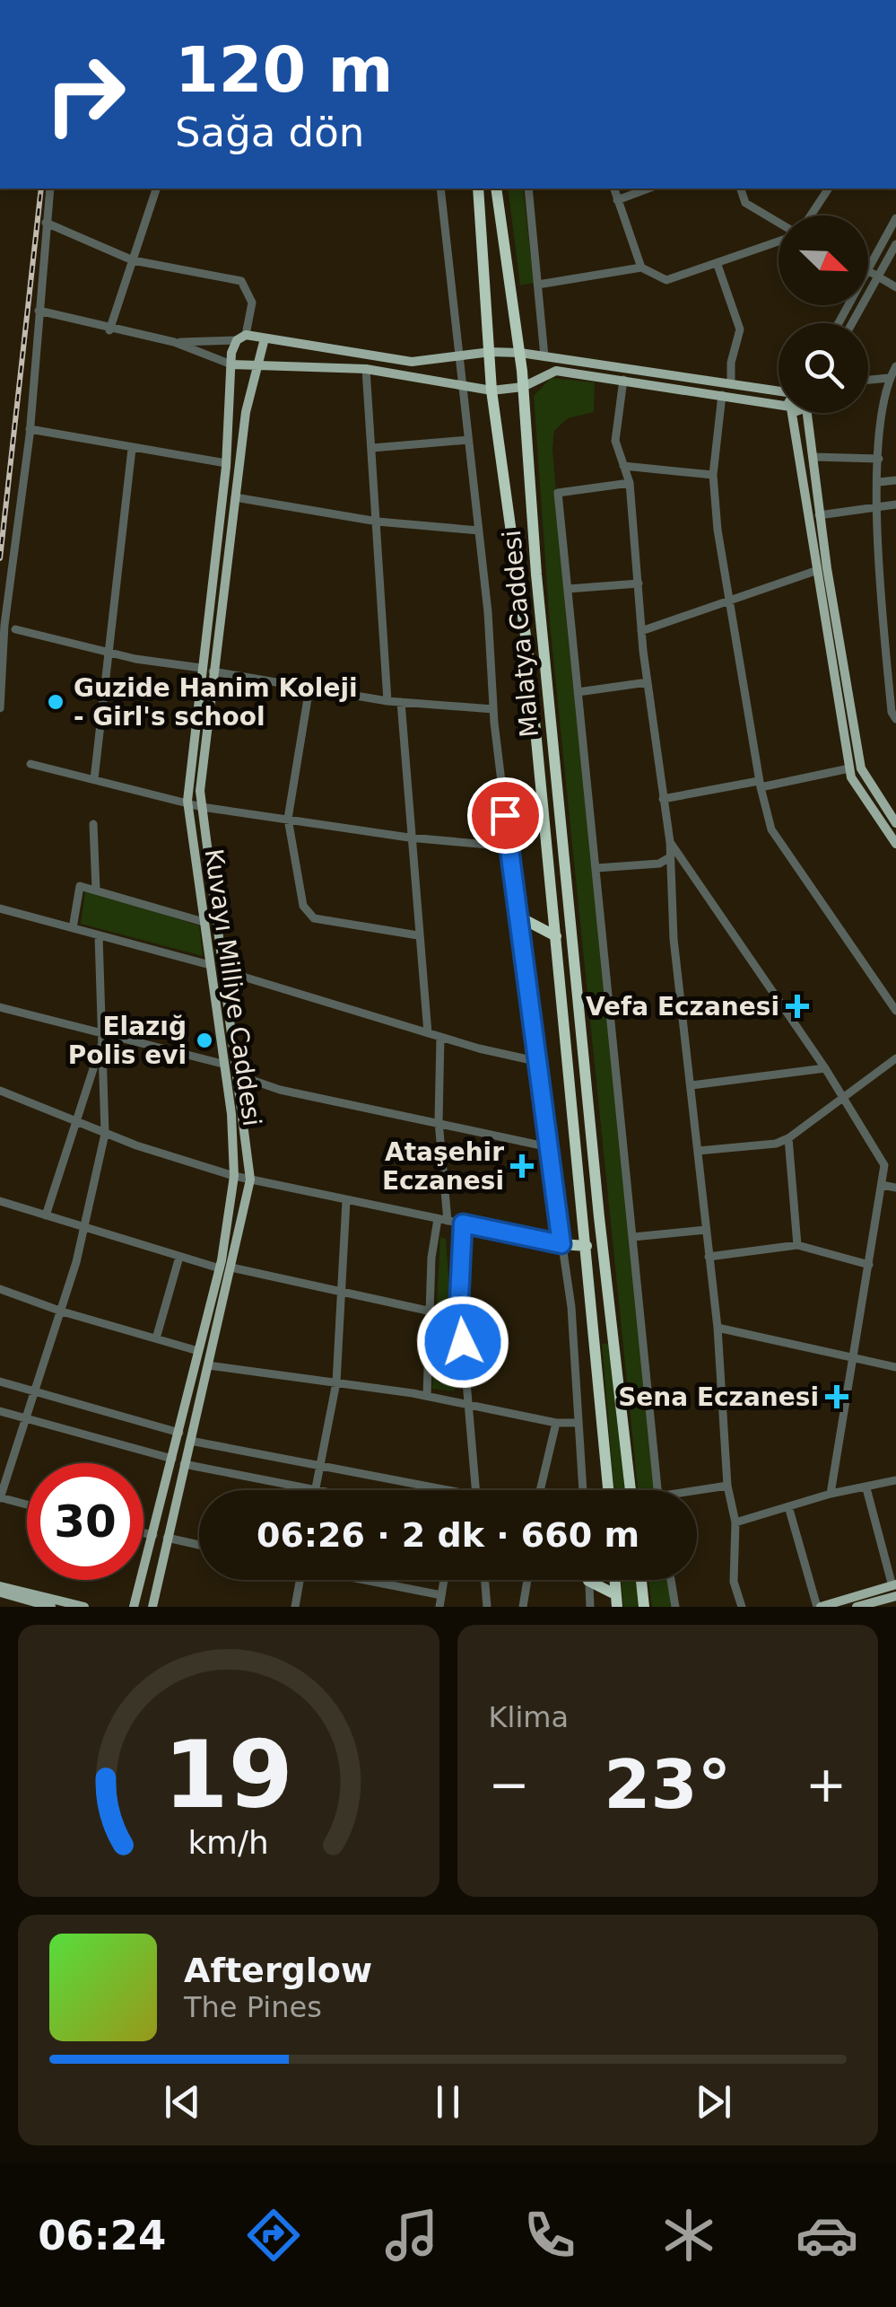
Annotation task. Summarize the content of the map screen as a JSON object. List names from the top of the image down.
{
  "streets": {
    "highway": ["Malatya Caddesi"],
    "main road": ["Kuvayı Milliye Caddesi"]
  },
  "places": {
    "other": ["Guzide Hanim Koleji - Girl's school", "Elazığ Polis evi"],
    "health": ["Vefa Eczanesi", "Ataşehir Eczanesi", "Sena Eczanesi"]
  },
  "north": "bottom right",
  "page": {
    "turn": ["120 m", "Sağa dön"],
    "limit": "30",
    "trip": "06:26 · 2 dk · 660 m",
    "tile": "Klima",
    "heat": ["−", "23°", "+"],
    "song": ["Afterglow", "The Pines"],
    "tabs": "06:24",
    "gauge": ["19", "km/h"]
  }
}
